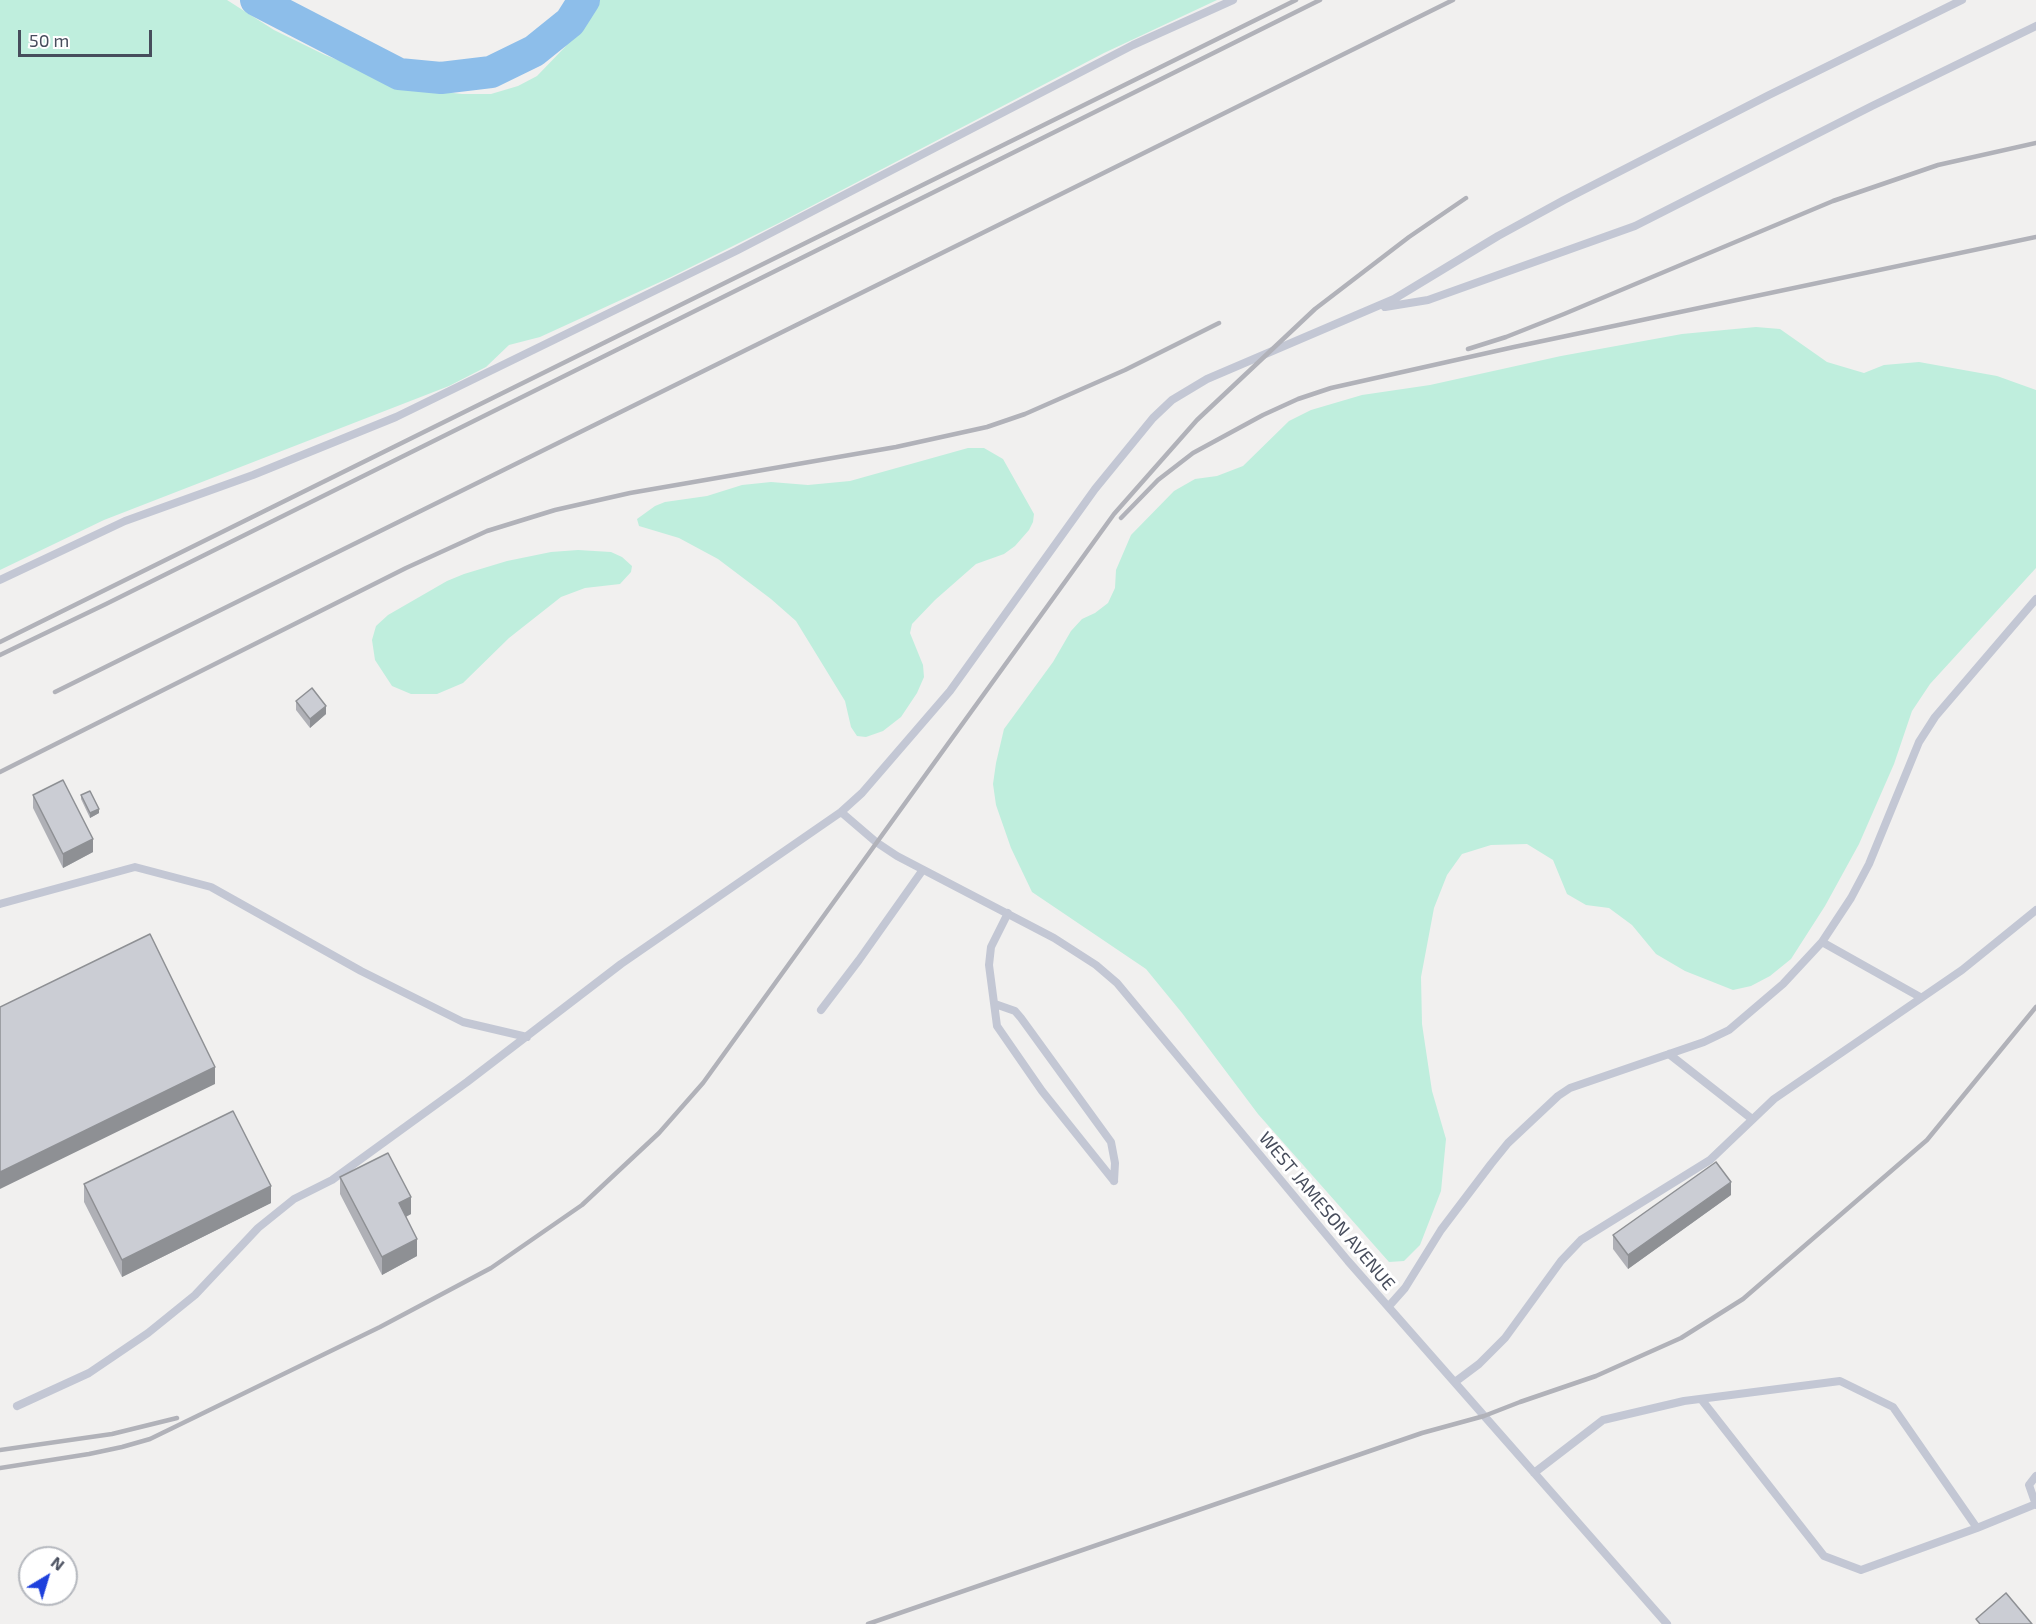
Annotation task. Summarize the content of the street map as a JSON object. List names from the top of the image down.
{
  "streets": {
    "lane": ["WEST JAMESON AVENUE"]
  },
  "scale_bar": "50 m",
  "north": "top right"
}
